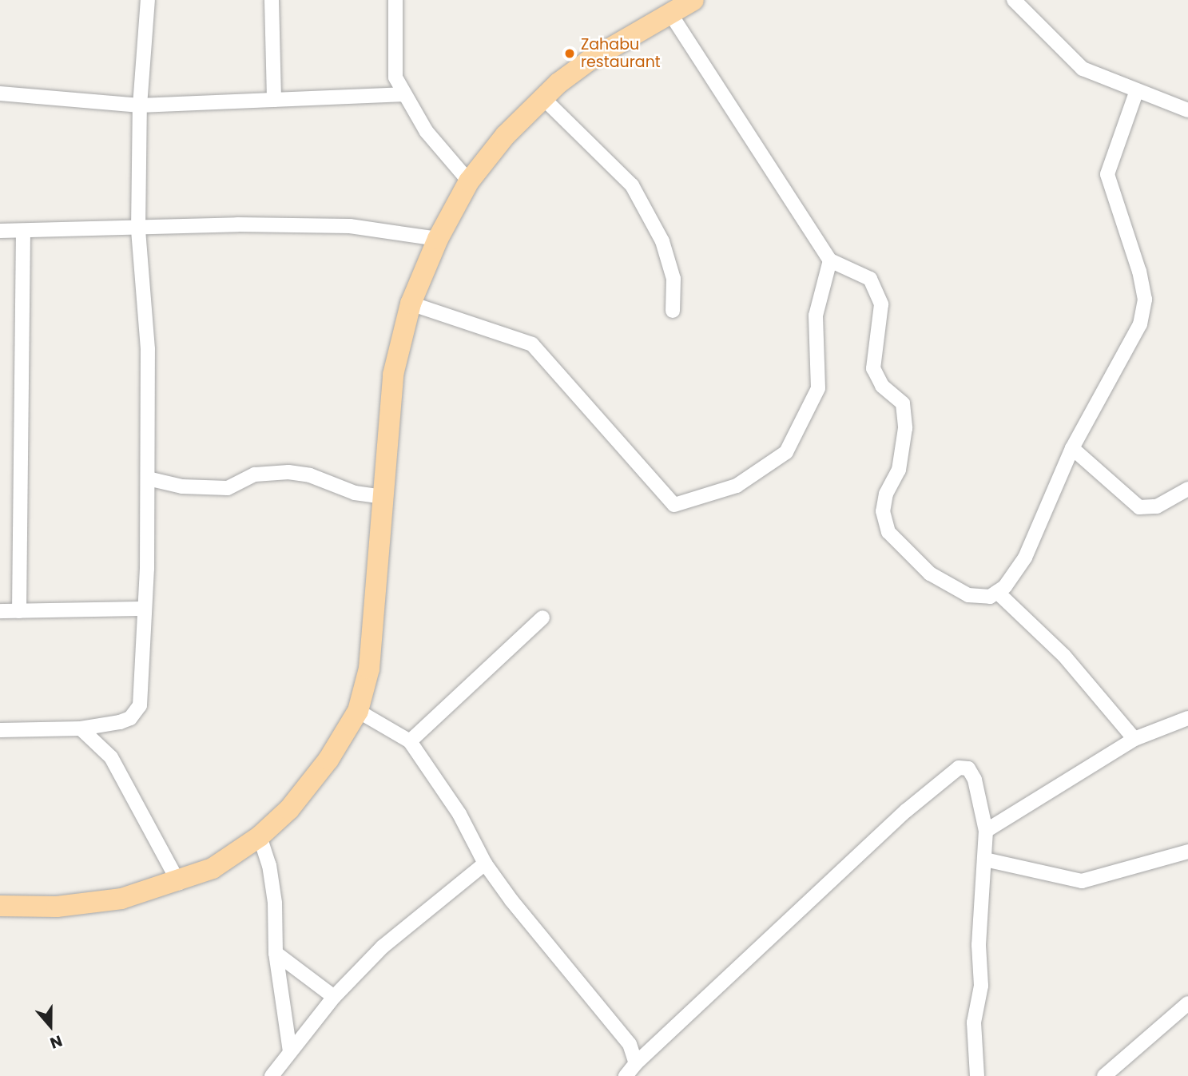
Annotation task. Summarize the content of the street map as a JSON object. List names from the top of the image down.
{
  "places": ["Zahabu restaurant"],
  "north": "bottom"
}
